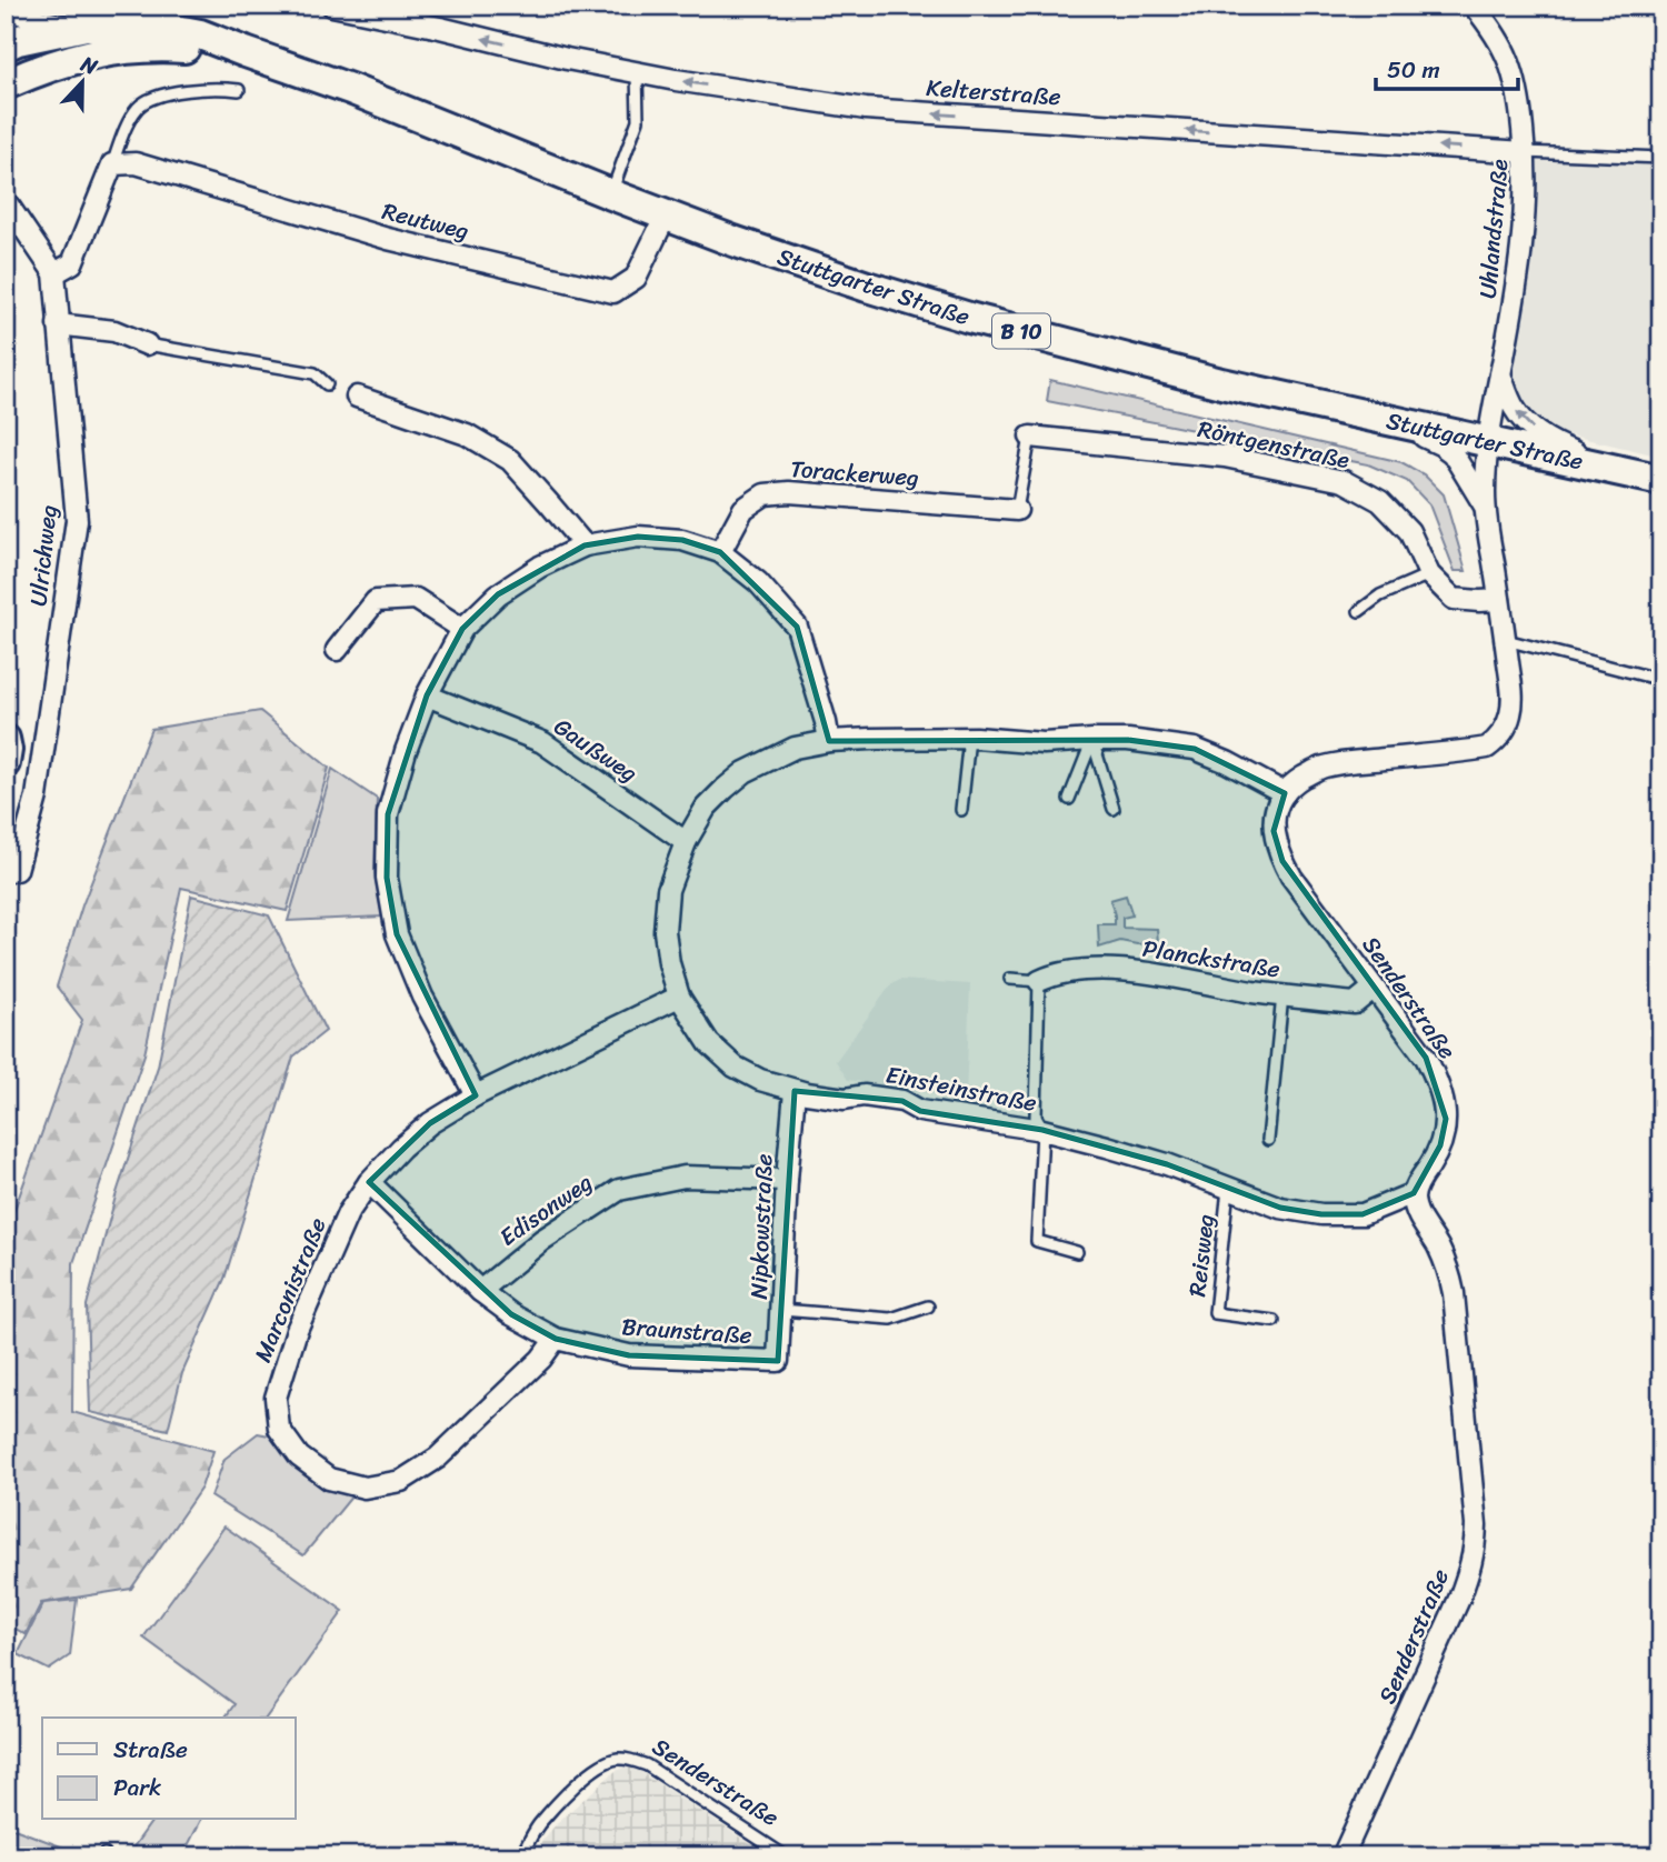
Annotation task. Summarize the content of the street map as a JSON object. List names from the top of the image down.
{
  "streets": {
    "main road": ["Stuttgarter Straße", "B 10"],
    "street": [
      "Kelterstraße",
      "Reutweg",
      "Uhlandstraße",
      "Röntgenstraße",
      "Torackerweg",
      "Ulrichweg",
      "Gaußweg",
      "Planckstraße",
      "Senderstraße",
      "Einsteinstraße",
      "Edisonweg",
      "Nipkowstraße",
      "Marconistraße",
      "Braunstraße"
    ],
    "lane": ["Reisweg"]
  },
  "crossings": [
    ["Kelterstraße", "Uhlandstraße"],
    ["Reutweg", "Stuttgarter Straße"],
    ["Uhlandstraße", "Stuttgarter Straße"],
    ["Gaußweg", "Einsteinstraße"],
    ["Planckstraße", "Senderstraße"],
    ["Senderstraße", "Einsteinstraße"],
    ["Einsteinstraße", "Nipkowstraße"],
    ["Einsteinstraße", "Reisweg"],
    ["Einsteinstraße", "Marconistraße"],
    ["Edisonweg", "Nipkowstraße"],
    ["Edisonweg", "Braunstraße"],
    ["Nipkowstraße", "Braunstraße"],
    ["Marconistraße", "Braunstraße"]
  ],
  "one_way": ["Kelterstraße"],
  "legend": ["Straße", "Park"],
  "scale_bar": "50 m",
  "north": "top"
}
